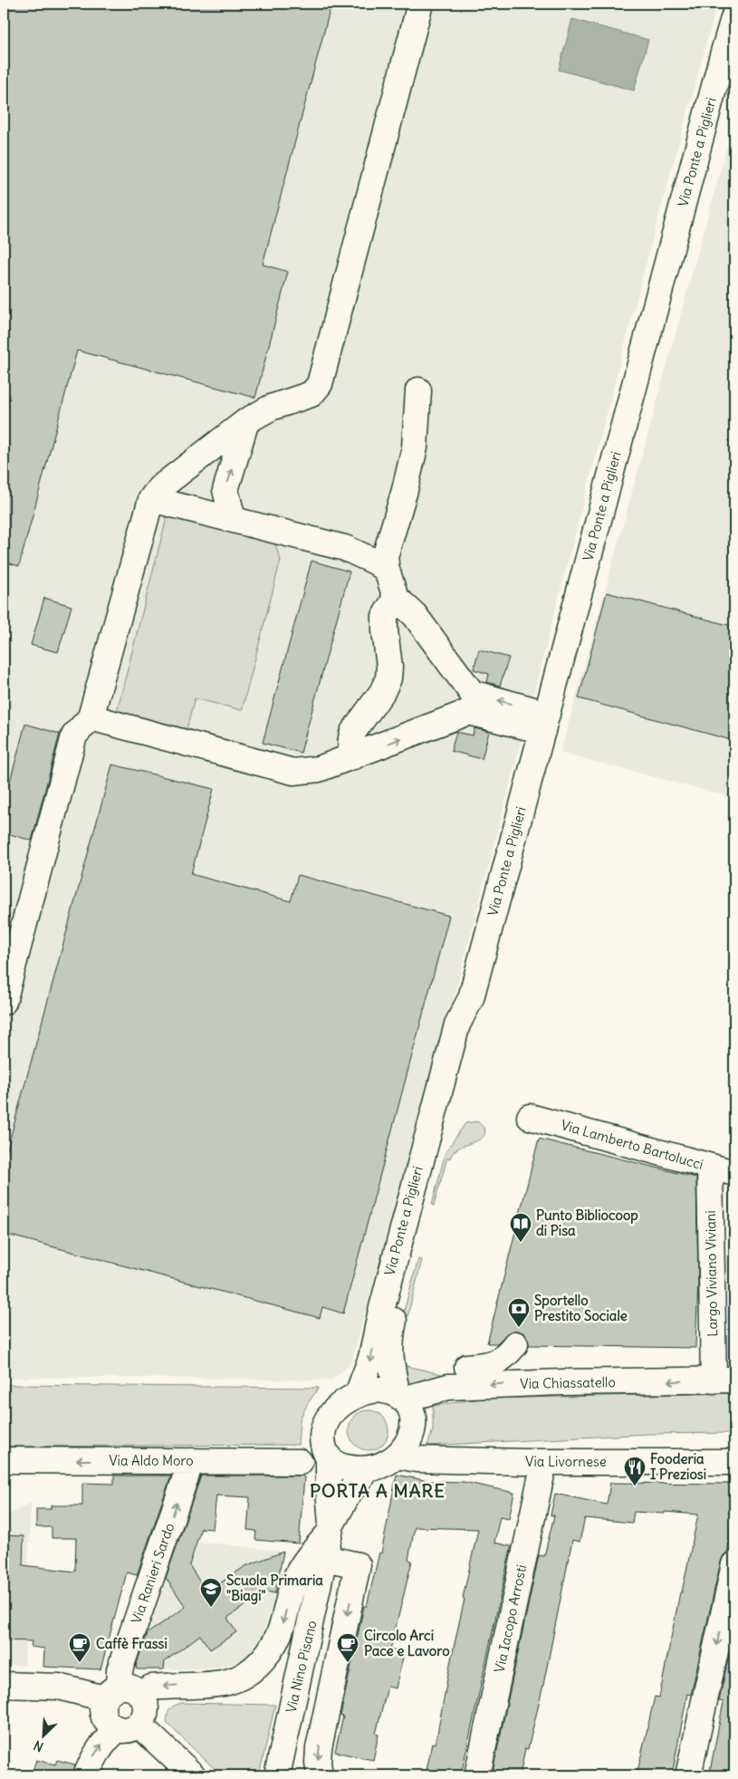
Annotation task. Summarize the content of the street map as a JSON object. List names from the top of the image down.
{
  "streets": {
    "main road": [
      "Via Ponte a Piglieri",
      "Via Lamberto Bartolucci",
      "Largo Viviano Viviani",
      "Via Chiassatello",
      "Via Aldo Moro",
      "Via Livornese",
      "Via Ranieri Sardo",
      "Via Iacopo Arrosti",
      "Via Nino Pisano"
    ]
  },
  "crossings": [
    ["Via Ponte a Piglieri", "Via Chiassatello"],
    ["Via Ponte a Piglieri", "Via Livornese"],
    ["Via Ponte a Piglieri", "Via Nino Pisano"],
    ["Via Lamberto Bartolucci", "Largo Viviano Viviani"],
    ["Largo Viviano Viviani", "Via Chiassatello"],
    ["Via Chiassatello", "Via Livornese"],
    ["Via Chiassatello", "Via Nino Pisano"],
    ["Via Aldo Moro", "Via Ranieri Sardo"],
    ["Via Livornese", "Via Iacopo Arrosti"],
    ["Via Livornese", "Via Nino Pisano"]
  ],
  "one_way": ["Via Chiassatello", "Via Aldo Moro", "Via Ranieri Sardo"],
  "districts": ["PORTA A MARE"],
  "places": {
    "library": ["Punto Bibliocoop di Pisa"],
    "bank": ["Sportello Prestito Sociale"],
    "restaurant": ["Fooderia I Preziosi"],
    "school or university": ["Scuola Primaria \"Biagi\""],
    "cafe": ["Caffè Frassi", "Circolo Arci Pace e Lavoro"]
  },
  "north": "bottom left"
}
